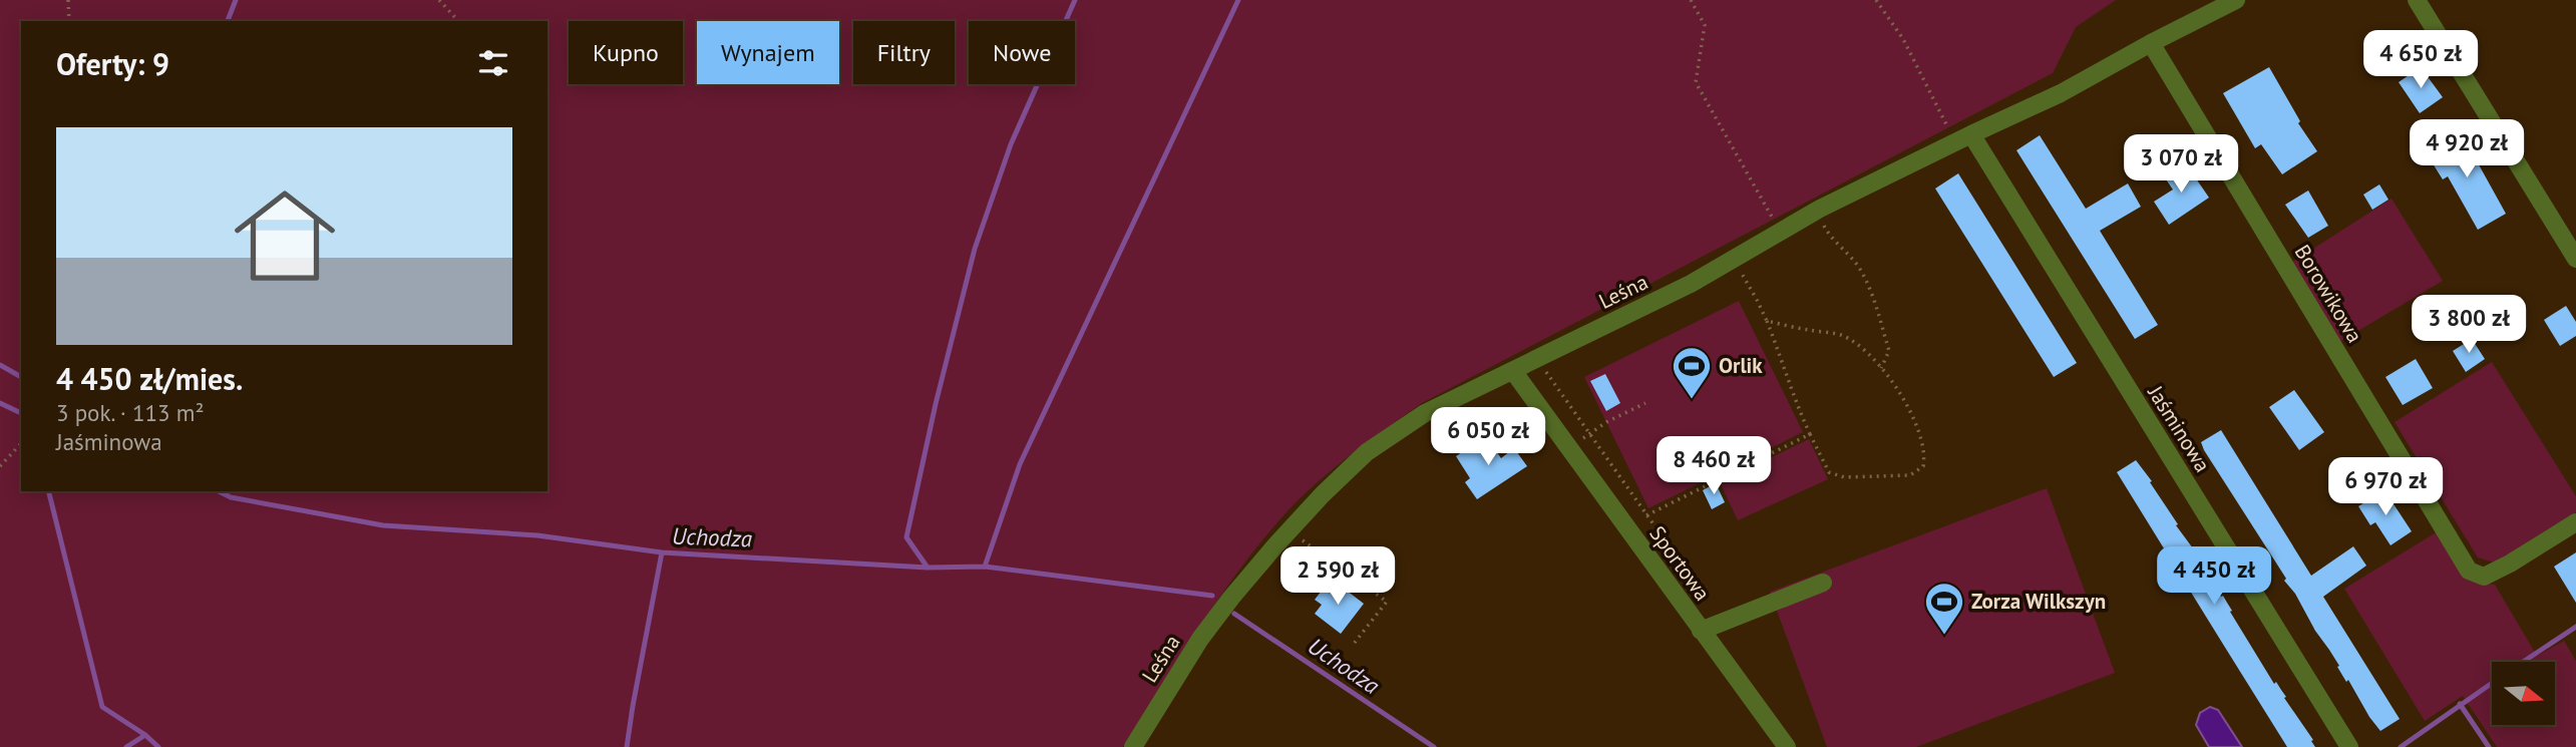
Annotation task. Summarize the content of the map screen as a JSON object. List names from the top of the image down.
{
  "streets": {
    "street": [
      "Leśna",
      "Borowikowa",
      "Jaśminowa",
      "Sportowa"
    ]
  },
  "crossings": [
    ["Leśna", "Borowikowa"],
    ["Leśna", "Jaśminowa"],
    ["Leśna", "Sportowa"]
  ],
  "water": ["Uchodza"],
  "places": {
    "sports": ["Orlik", "Zorza Wilkszyn"]
  },
  "north": "right",
  "page": {
    "chip": [
      "Kupno",
      "Wynajem",
      "Filtry",
      "Nowe"
    ],
    "heading": "Oferty: 9",
    "price": [
      "4 650 zł",
      "4 920 zł",
      "3 070 zł",
      "3 800 zł",
      "6 050 zł",
      "8 460 zł",
      "6 970 zł",
      "2 590 zł",
      "4 450 zł"
    ],
    "list": [
      {
        "name": "4 450 zł/mies.",
        "note": "3 pok. · 113 m² · Jaśminowa"
      }
    ]
  }
}
